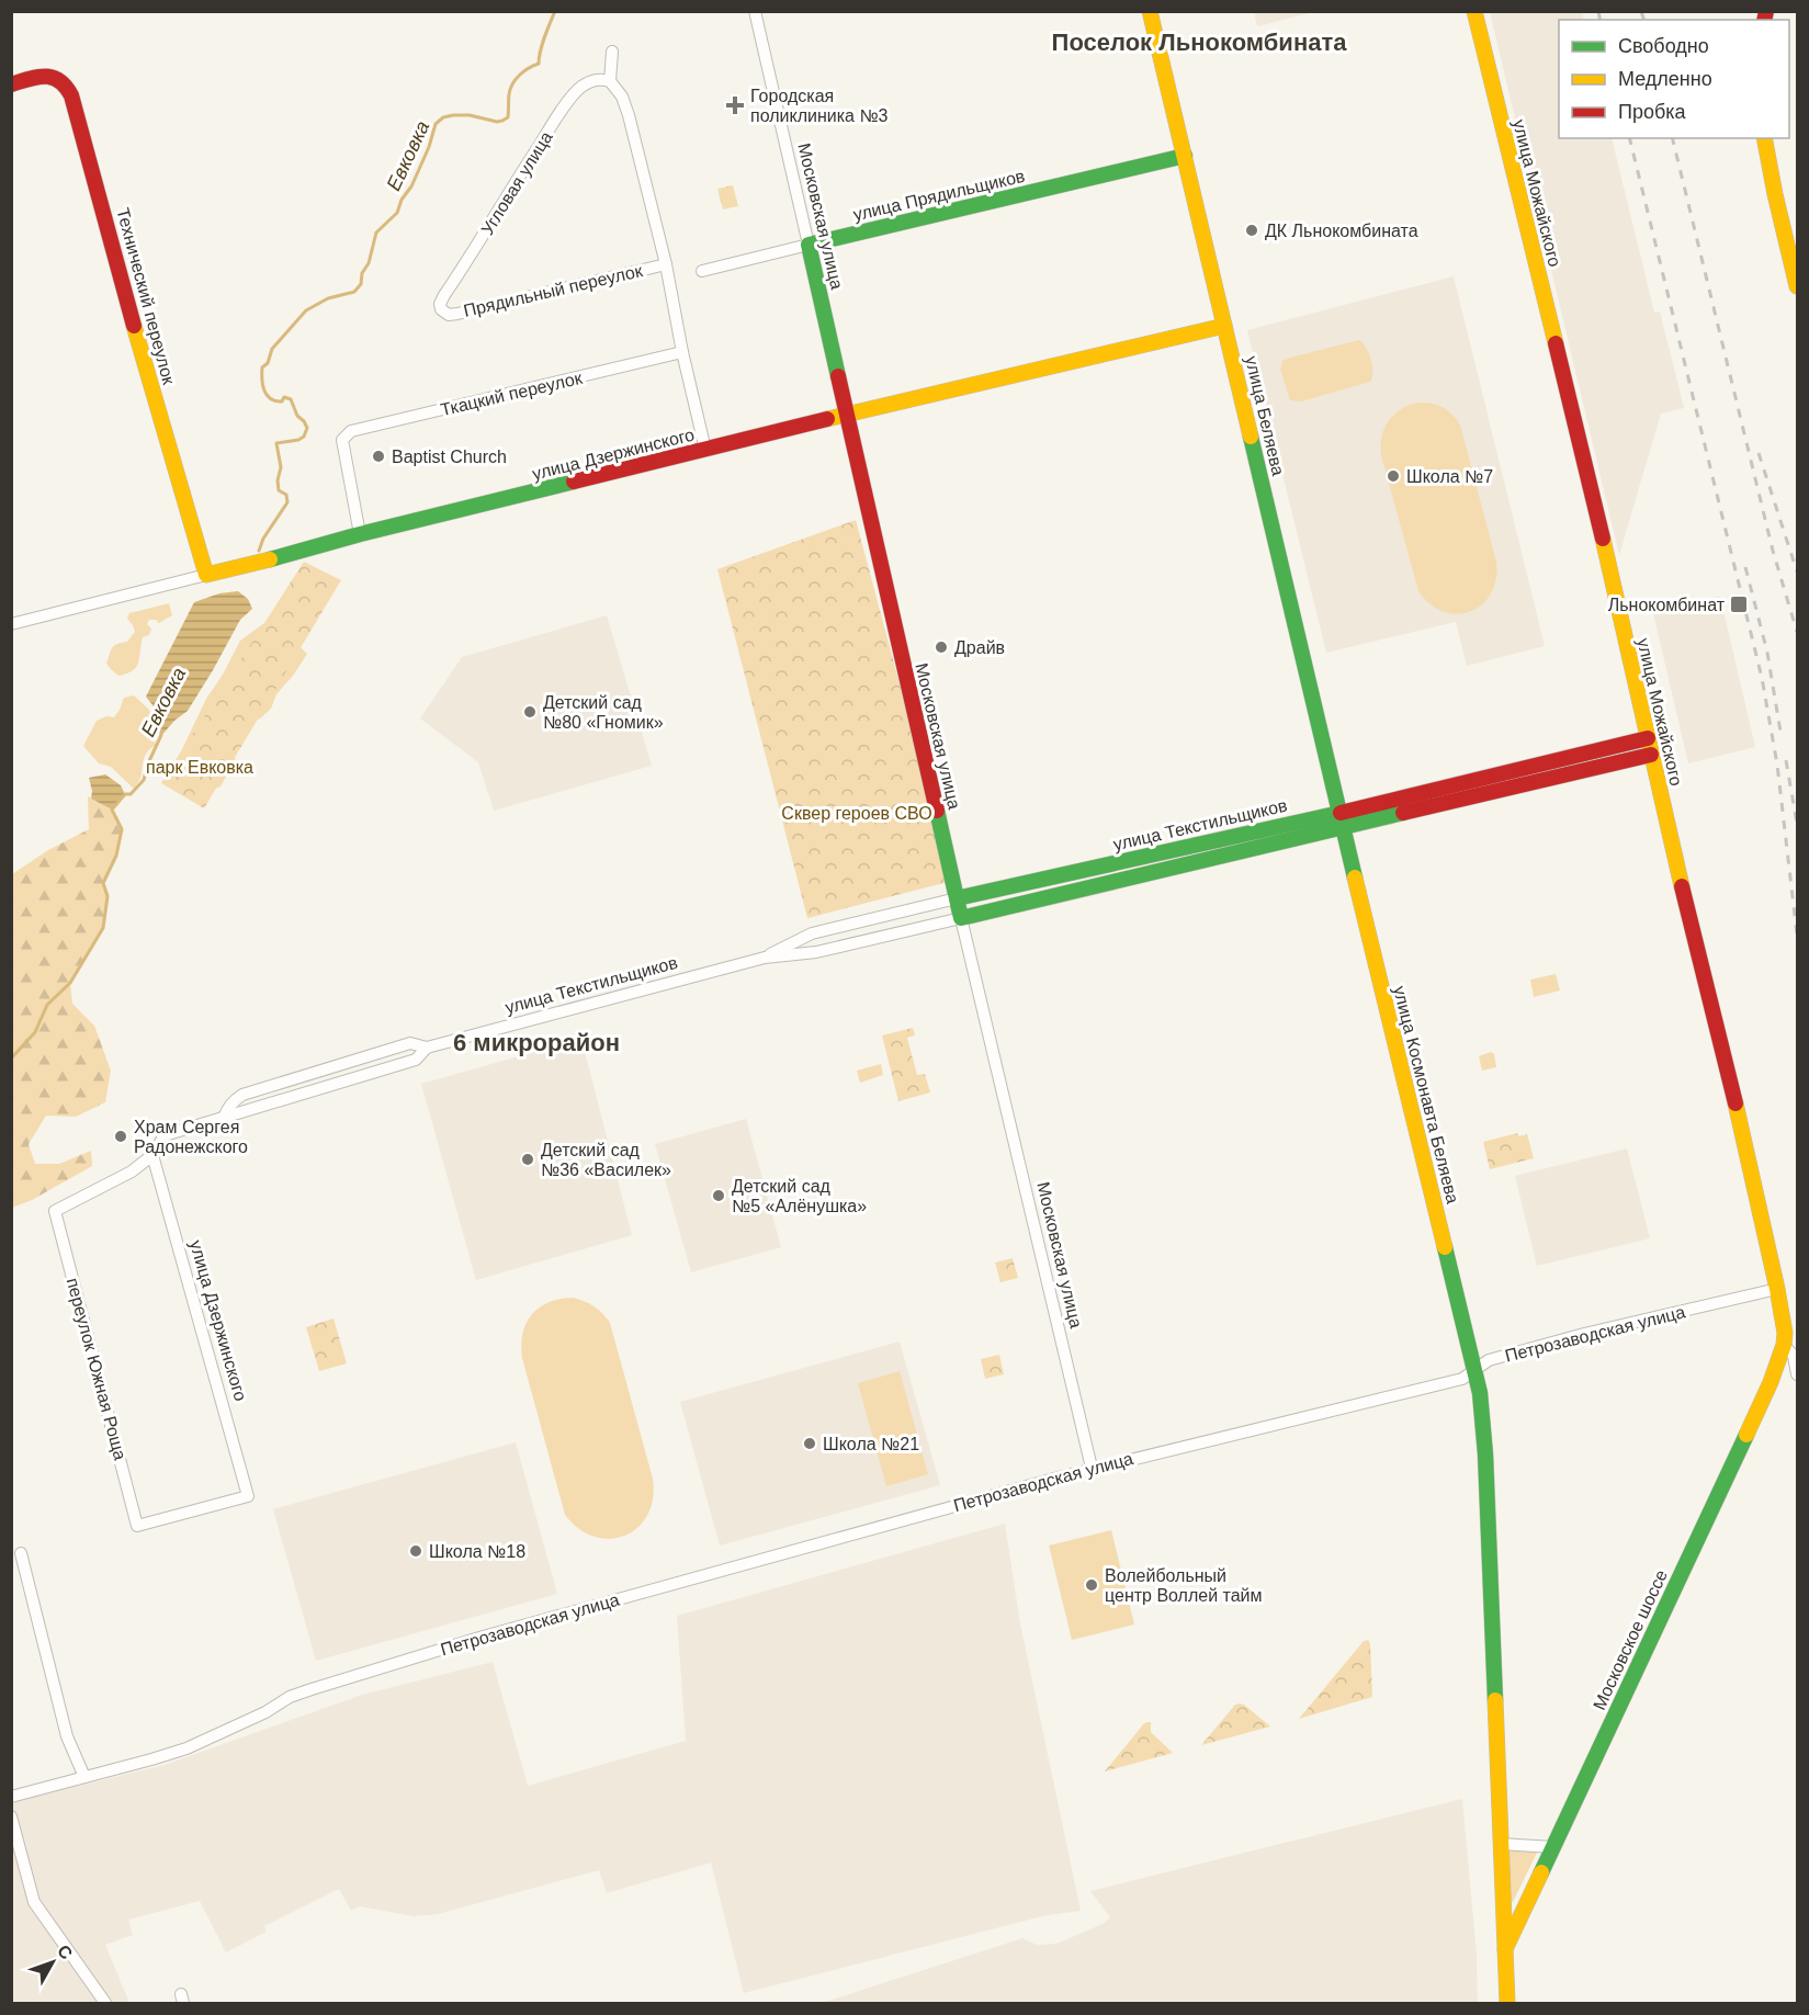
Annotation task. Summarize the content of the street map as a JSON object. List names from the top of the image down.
{
  "streets": {
    "street": [
      "Угловая улица",
      "улица Можайского",
      "улица Прядильщиков",
      "Московская улица",
      "Прядильный переулок",
      "Технический переулок",
      "Ткацкий переулок",
      "улица Беляева",
      "улица Дзержинского",
      "улица Текстильщиков",
      "улица Космонавта Беляева",
      "Петрозаводская улица",
      "переулок Южная Роща",
      "Московское шоссе"
    ]
  },
  "crossings": [
    ["Угловая улица", "Прядильный переулок"],
    ["улица Можайского", "улица Текстильщиков"],
    ["улица Можайского", "Петрозаводская улица"],
    ["улица Можайского", "Московское шоссе"],
    ["улица Прядильщиков", "Московская улица"],
    ["улица Прядильщиков", "улица Беляева"],
    ["Московская улица", "улица Дзержинского"],
    ["Московская улица", "улица Текстильщиков"],
    ["Московская улица", "Петрозаводская улица"],
    ["Технический переулок", "улица Дзержинского"],
    ["Ткацкий переулок", "улица Дзержинского"],
    ["улица Беляева", "улица Дзержинского"],
    ["улица Беляева", "улица Текстильщиков"],
    ["улица Беляева", "улица Космонавта Беляева"],
    ["улица Дзержинского", "улица Текстильщиков"],
    ["улица Дзержинского", "переулок Южная Роща"],
    ["улица Текстильщиков", "улица Космонавта Беляева"],
    ["улица Текстильщиков", "переулок Южная Роща"],
    ["улица Космонавта Беляева", "Петрозаводская улица"],
    ["улица Космонавта Беляева", "Московское шоссе"],
    ["Петрозаводская улица", "Московское шоссе"]
  ],
  "districts": ["Поселок Льнокомбината", "6 микрорайон"],
  "water": ["Евковка"],
  "parks": ["парк Евковка", "Сквер героев СВО"],
  "places": {
    "health": ["Городская поликлиника №3"],
    "other": [
      "ДК Льнокомбината",
      "Baptist Church",
      "Школа №7",
      "Драйв",
      "Детский сад №80 «Гномик»",
      "Храм Сергея Радонежского",
      "Детский сад №36 «Василек»",
      "Детский сад №5 «Алёнушка»",
      "Школа №21",
      "Школа №18",
      "Волейбольный центр Воллей тайм"
    ],
    "transit": ["Льнокомбинат"]
  },
  "legend": ["Свободно", "Медленно", "Пробка"],
  "north": "top right"
}
